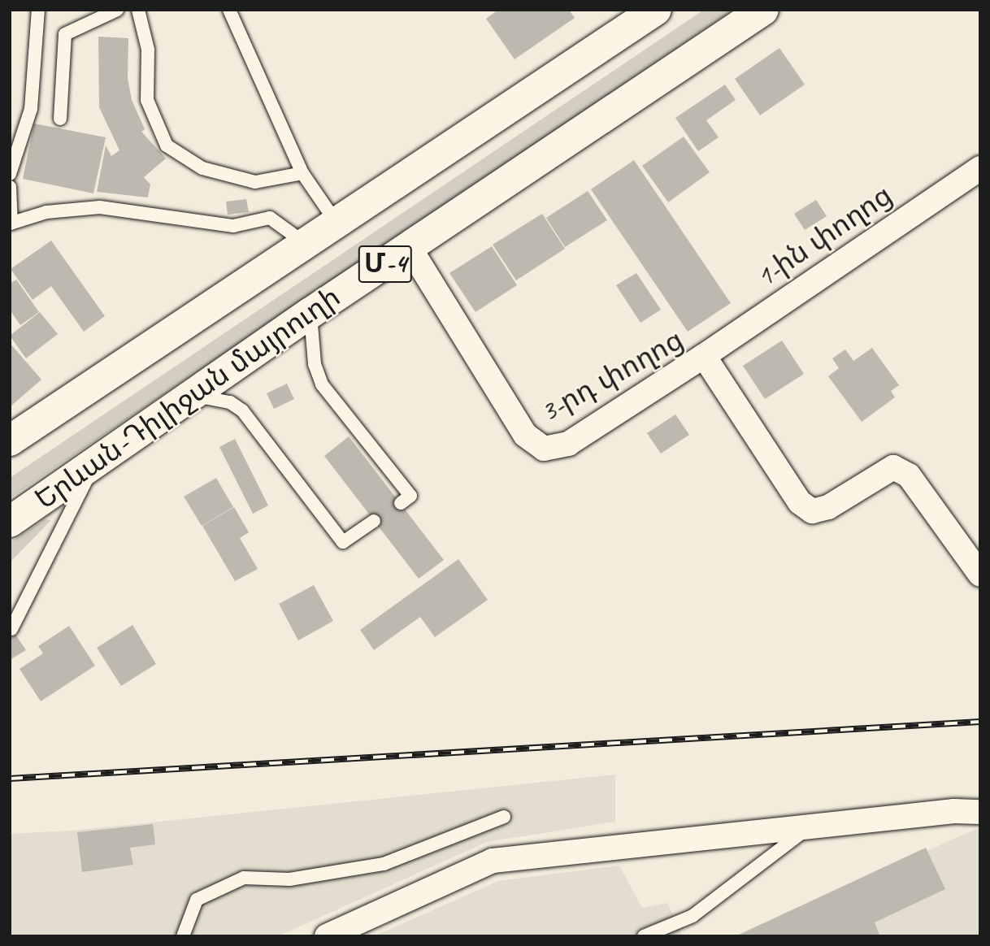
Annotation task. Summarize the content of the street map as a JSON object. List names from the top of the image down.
{
  "streets": {
    "highway": ["Մ-4", "Երևան-Դիլիջան մայրուղի"],
    "street": ["1-ին փողոց", "3-րդ փողոց"]
  },
  "crossings": [
    ["1-ին փողոց", "3-րդ փողոց"],
    ["3-րդ փողոց", "Երևան-Դիլիջան մայրուղի"]
  ]
}
